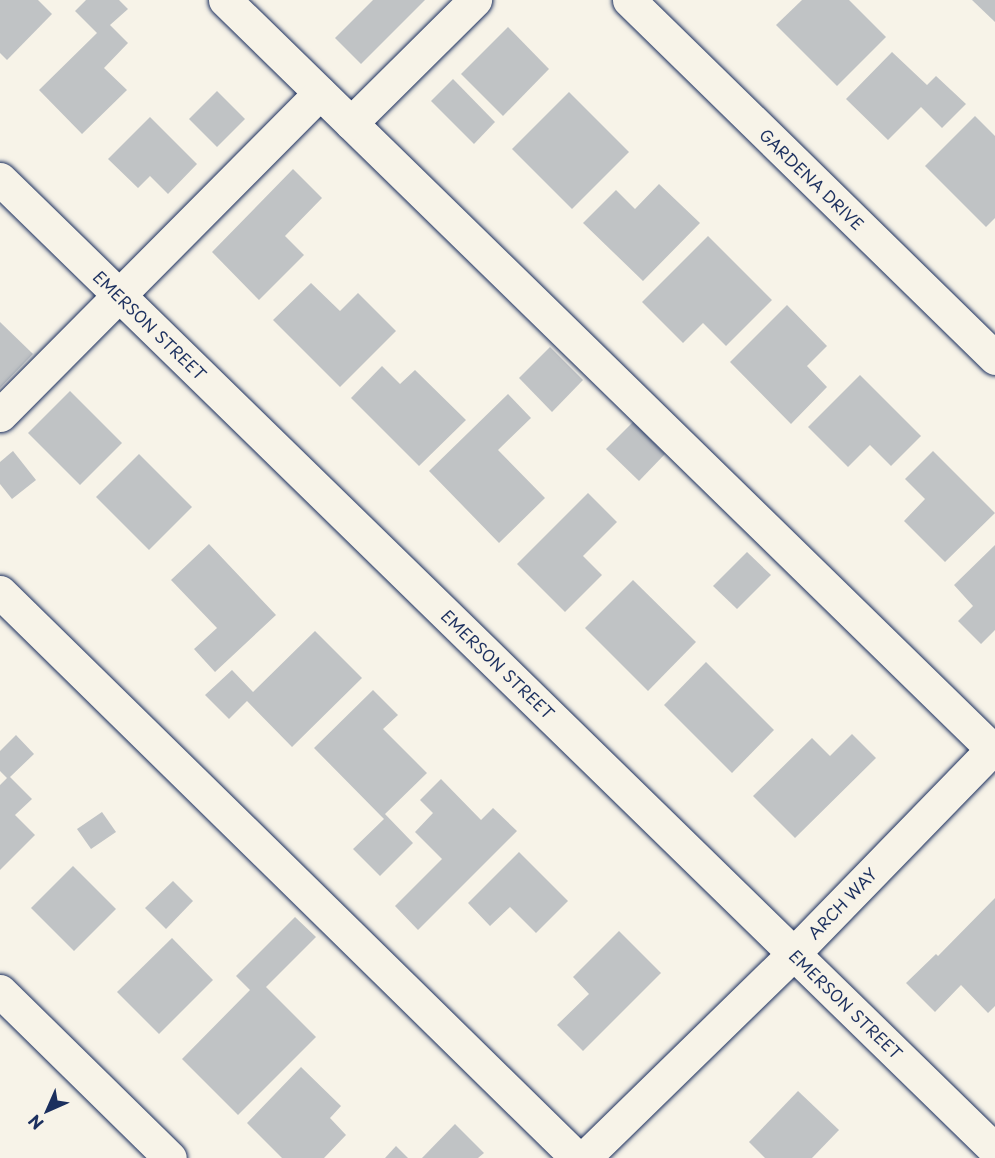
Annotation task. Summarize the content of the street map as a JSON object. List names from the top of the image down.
{
  "streets": {
    "street": ["GARDENA DRIVE", "EMERSON STREET", "ARCH WAY"]
  },
  "crossings": [
    ["EMERSON STREET", "ARCH WAY"]
  ],
  "north": "bottom left"
}
